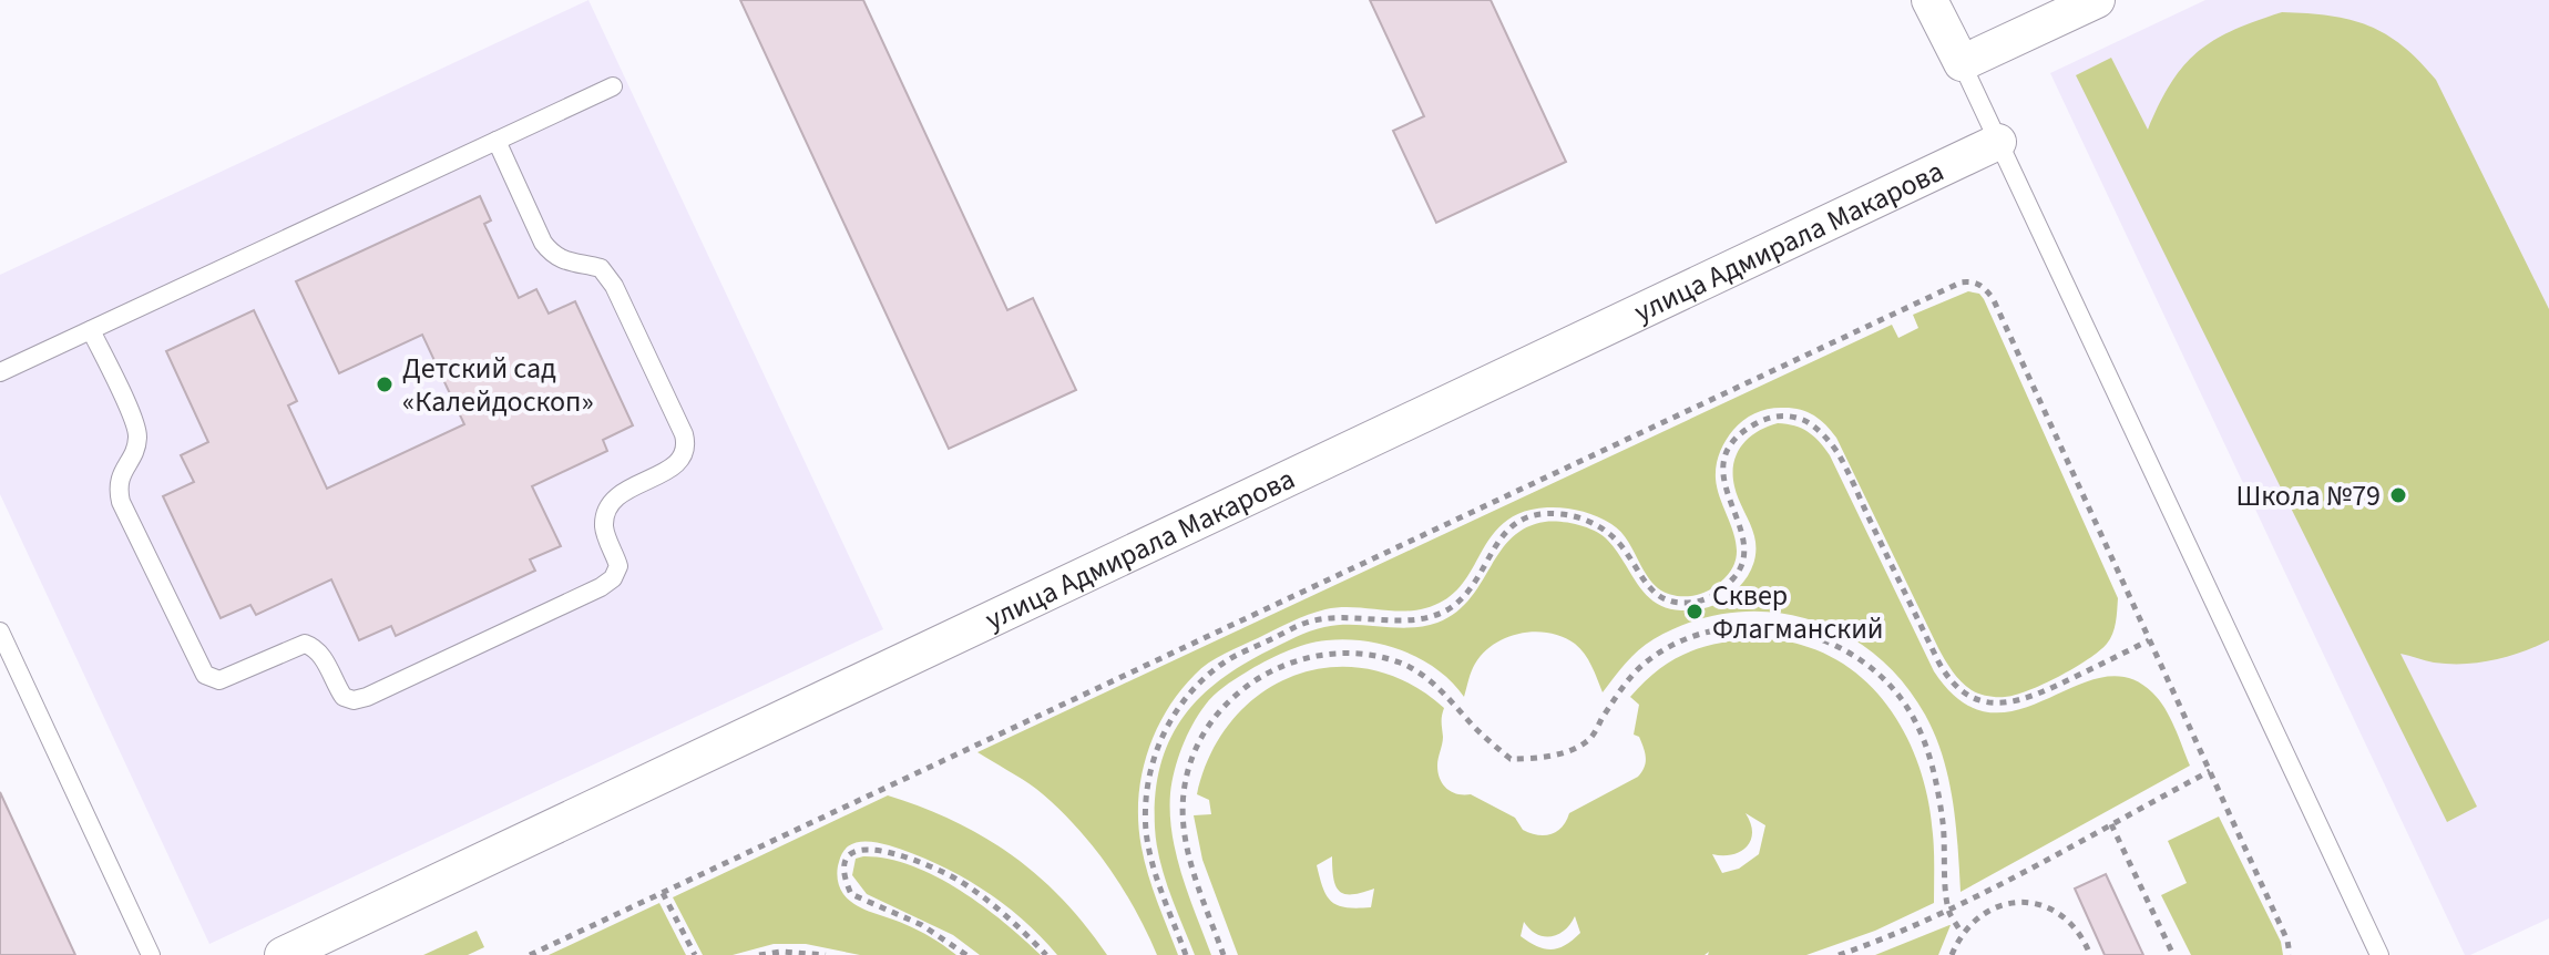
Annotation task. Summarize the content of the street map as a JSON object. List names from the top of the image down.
{
  "streets": {
    "street": ["улица Адмирала Макарова"]
  },
  "places": ["Детский сад «Калейдоскоп»", "Школа №79", "Сквер Флагманский"]
}
